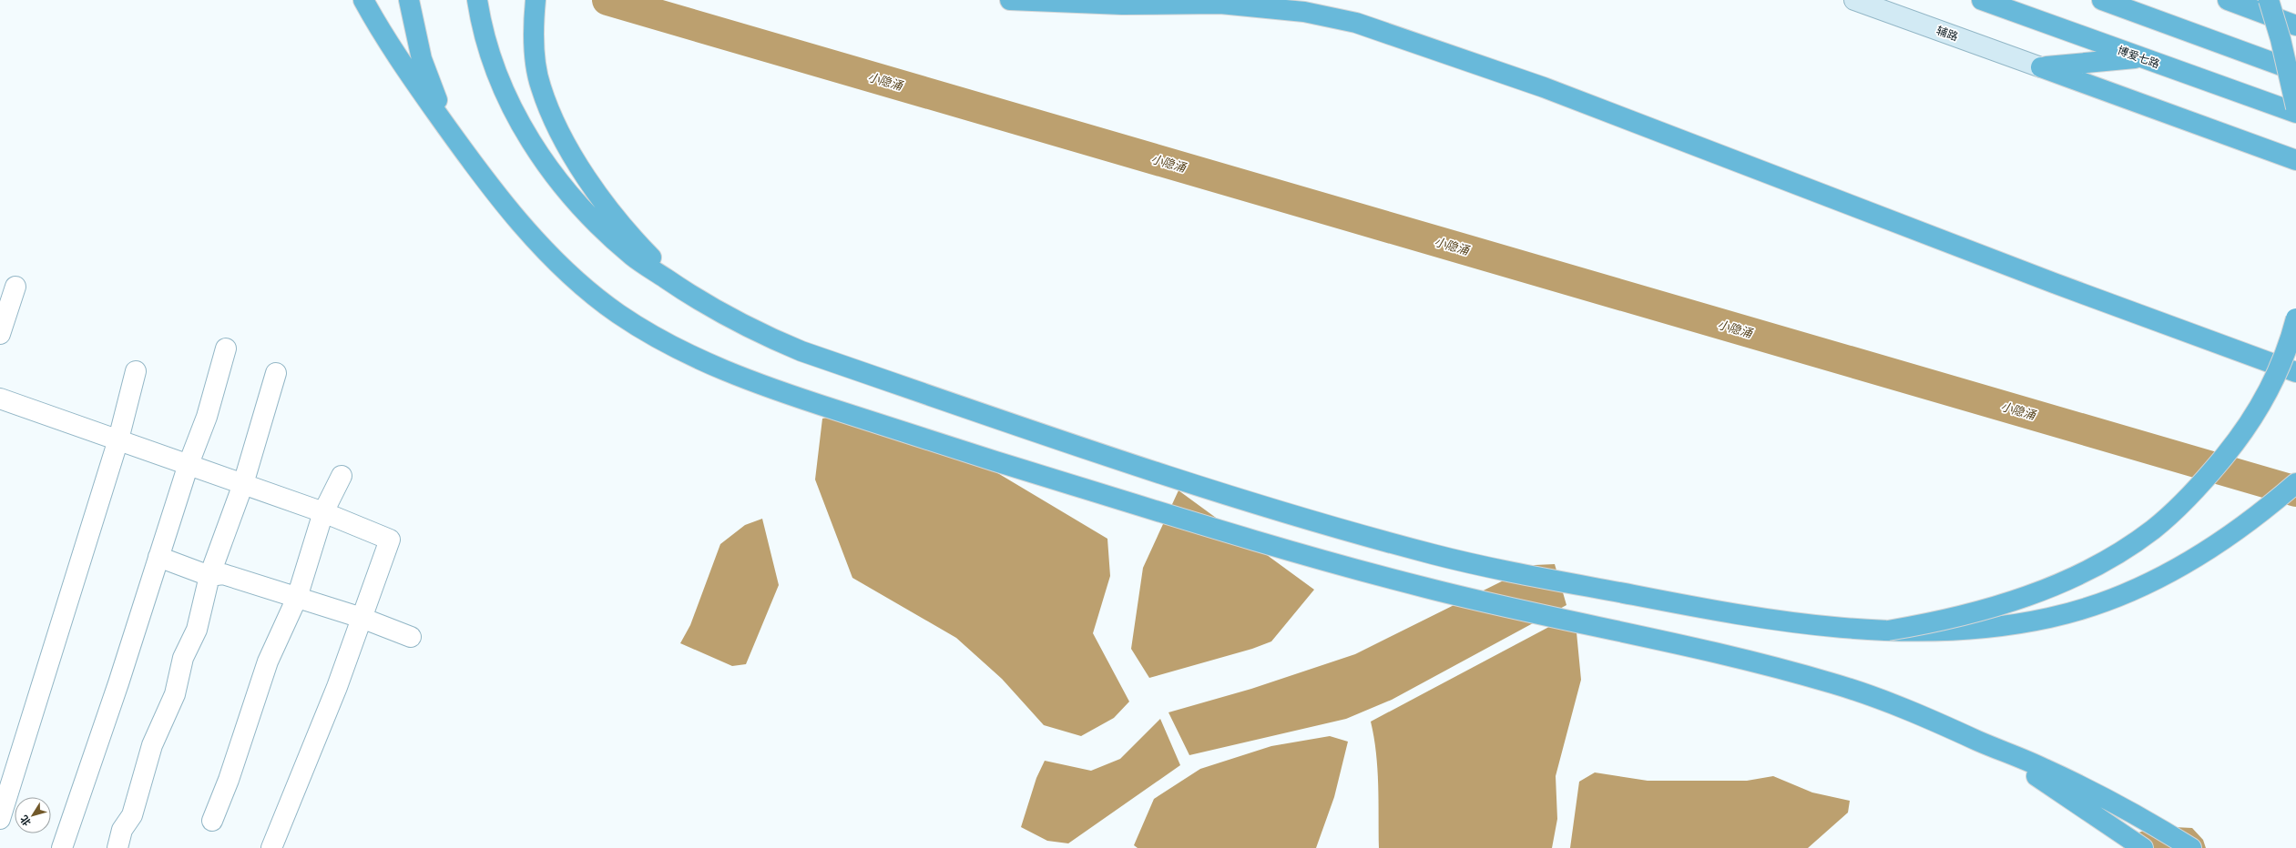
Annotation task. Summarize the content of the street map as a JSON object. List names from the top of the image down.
{
  "streets": {
    "highway": ["博爱七路"],
    "street": ["辅路"]
  },
  "water": ["小隐涌"],
  "north": "bottom left"
}
